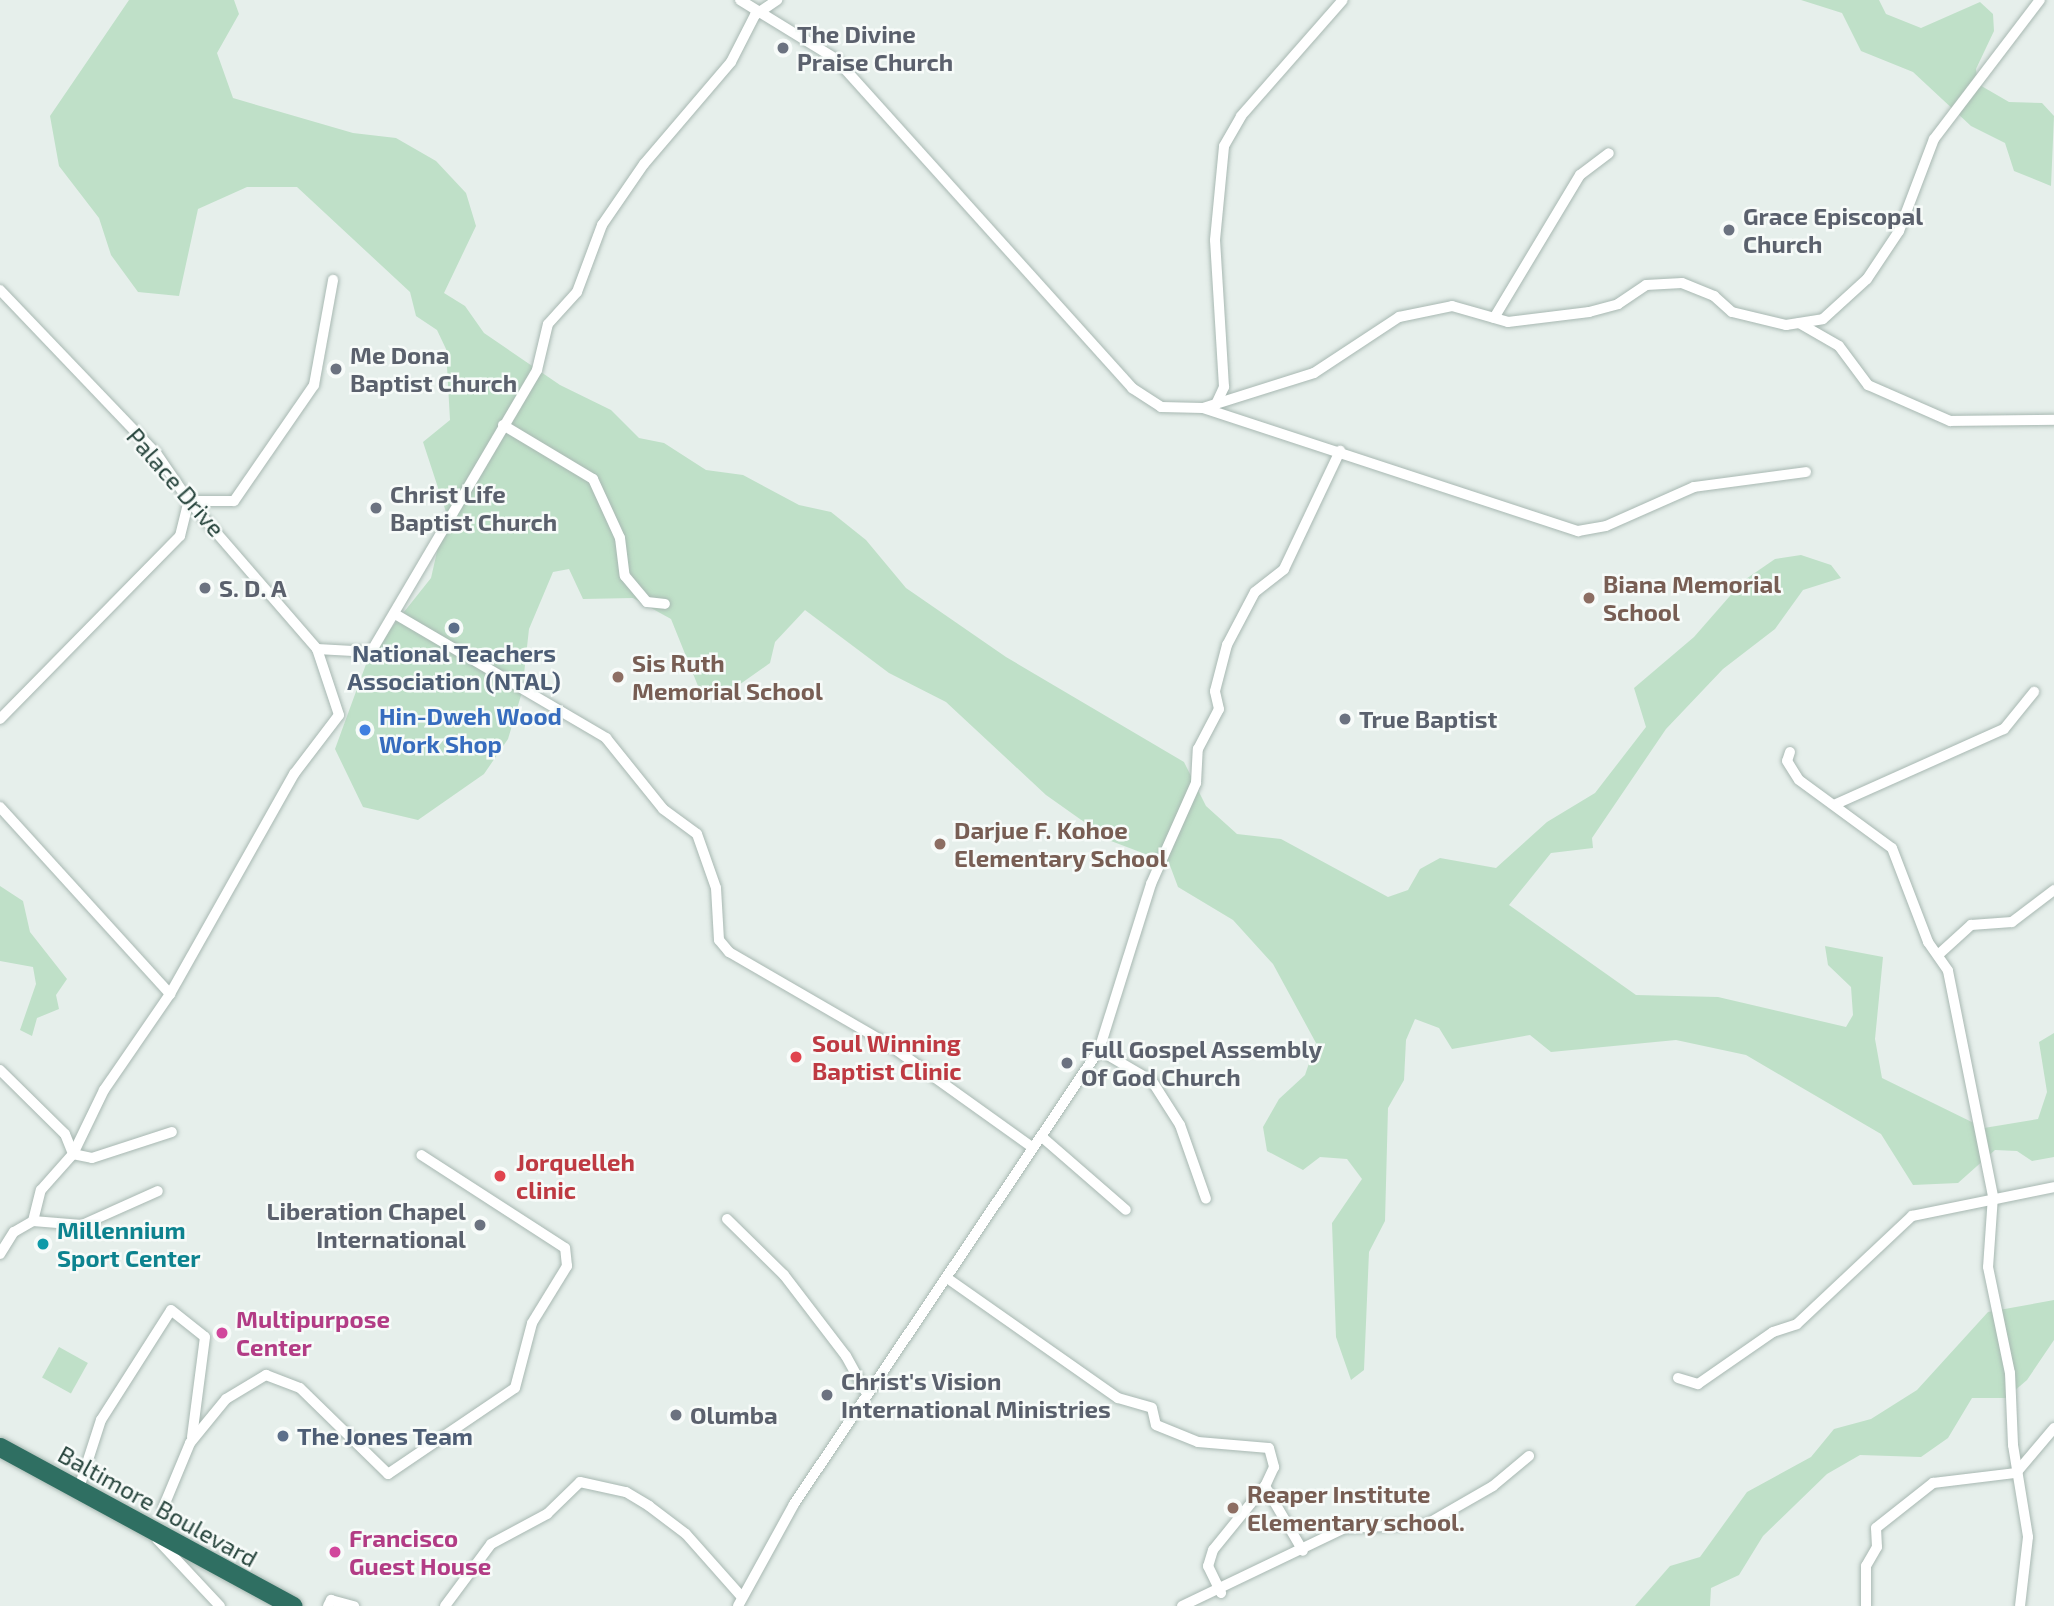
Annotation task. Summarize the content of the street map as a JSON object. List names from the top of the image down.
{
  "streets": {
    "highway": ["Baltimore Boulevard"],
    "street": ["Palace Drive"]
  },
  "places": [
    "The Divine Praise Church",
    "Grace Episcopal Church",
    "Me Dona Baptist Church",
    "Christ Life Baptist Church",
    "S. D. A",
    "Biana Memorial School",
    "National Teachers Association (NTAL)",
    "Sis Ruth Memorial School",
    "True Baptist",
    "Hin-Dweh Wood Work Shop",
    "Darjue F. Kohoe Elementary School",
    "Soul Winning Baptist Clinic",
    "Full Gospel Assembly Of God Church",
    "Jorquelleh clinic",
    "Liberation Chapel International",
    "Millennium Sport Center",
    "Multipurpose Center",
    "Christ's Vision International Ministries",
    "Olumba",
    "The Jones Team",
    "Reaper Institute Elementary school.",
    "Francisco Guest House"
  ]
}
